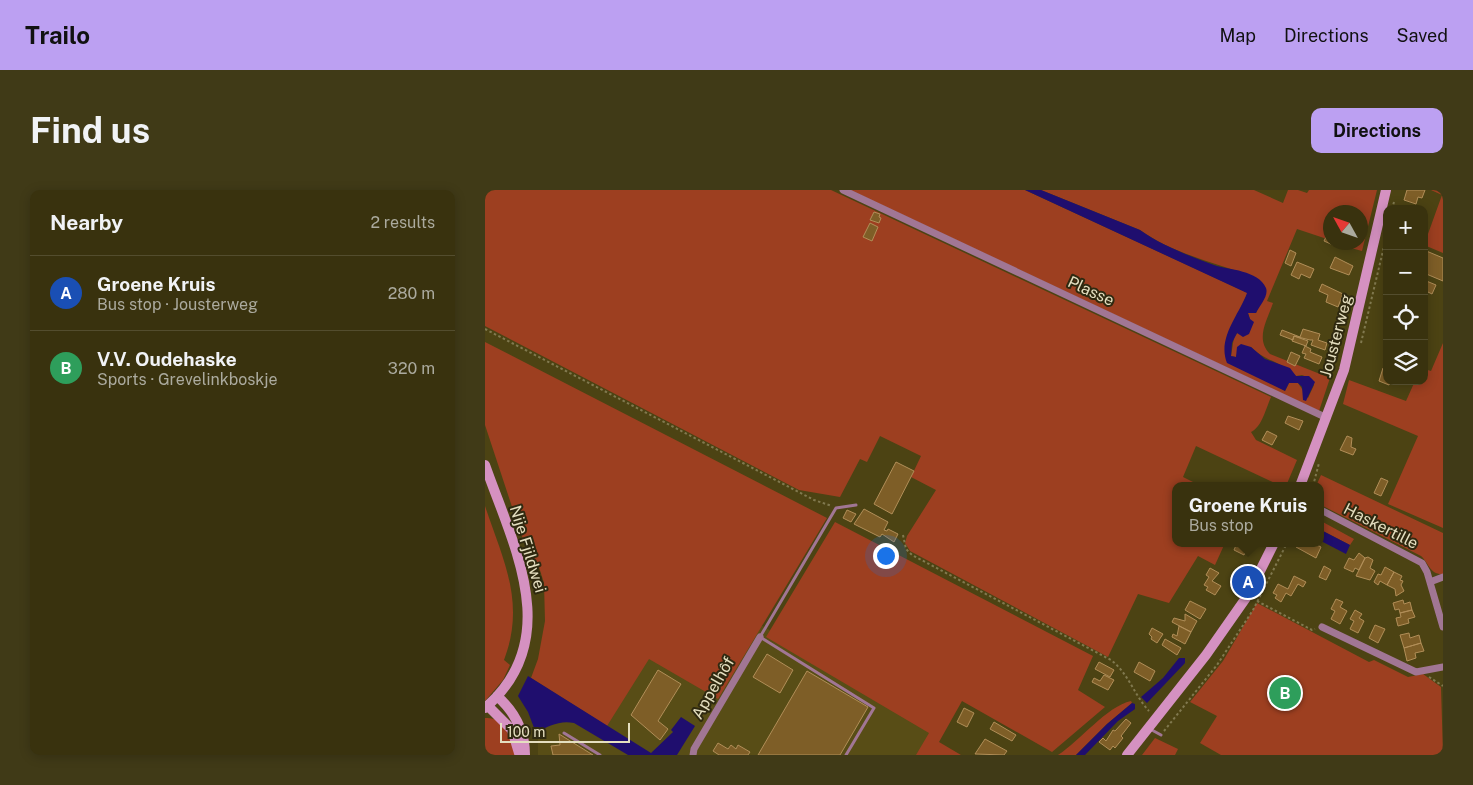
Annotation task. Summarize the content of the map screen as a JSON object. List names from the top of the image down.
{
  "streets": {
    "street": [
      "Plasse",
      "Jousterweg",
      "Haskertille",
      "Nije Fjildwei",
      "Appelhôf"
    ]
  },
  "crossings": [
    ["Plasse", "Jousterweg"]
  ],
  "scale_bar": "100 m",
  "north": "top left",
  "page": {
    "header": "Trailo",
    "nav": ["Map", "Directions", "Saved"],
    "buttons": "Directions",
    "title": "Find us",
    "heading": ["Nearby", "2 results"],
    "map_buttons": ["+", "−"],
    "list": [
      {
        "mark": "A",
        "name": "Groene Kruis",
        "note": "Bus stop · Jousterweg",
        "value": "280 m"
      },
      {
        "mark": "B",
        "name": "V.V. Oudehaske",
        "note": "Sports · Grevelinkboskje",
        "value": "320 m"
      }
    ],
    "popup": ["Groene Kruis", "Bus stop"],
    "pins": ["A", "B"],
    "scale": "100 m"
  }
}
